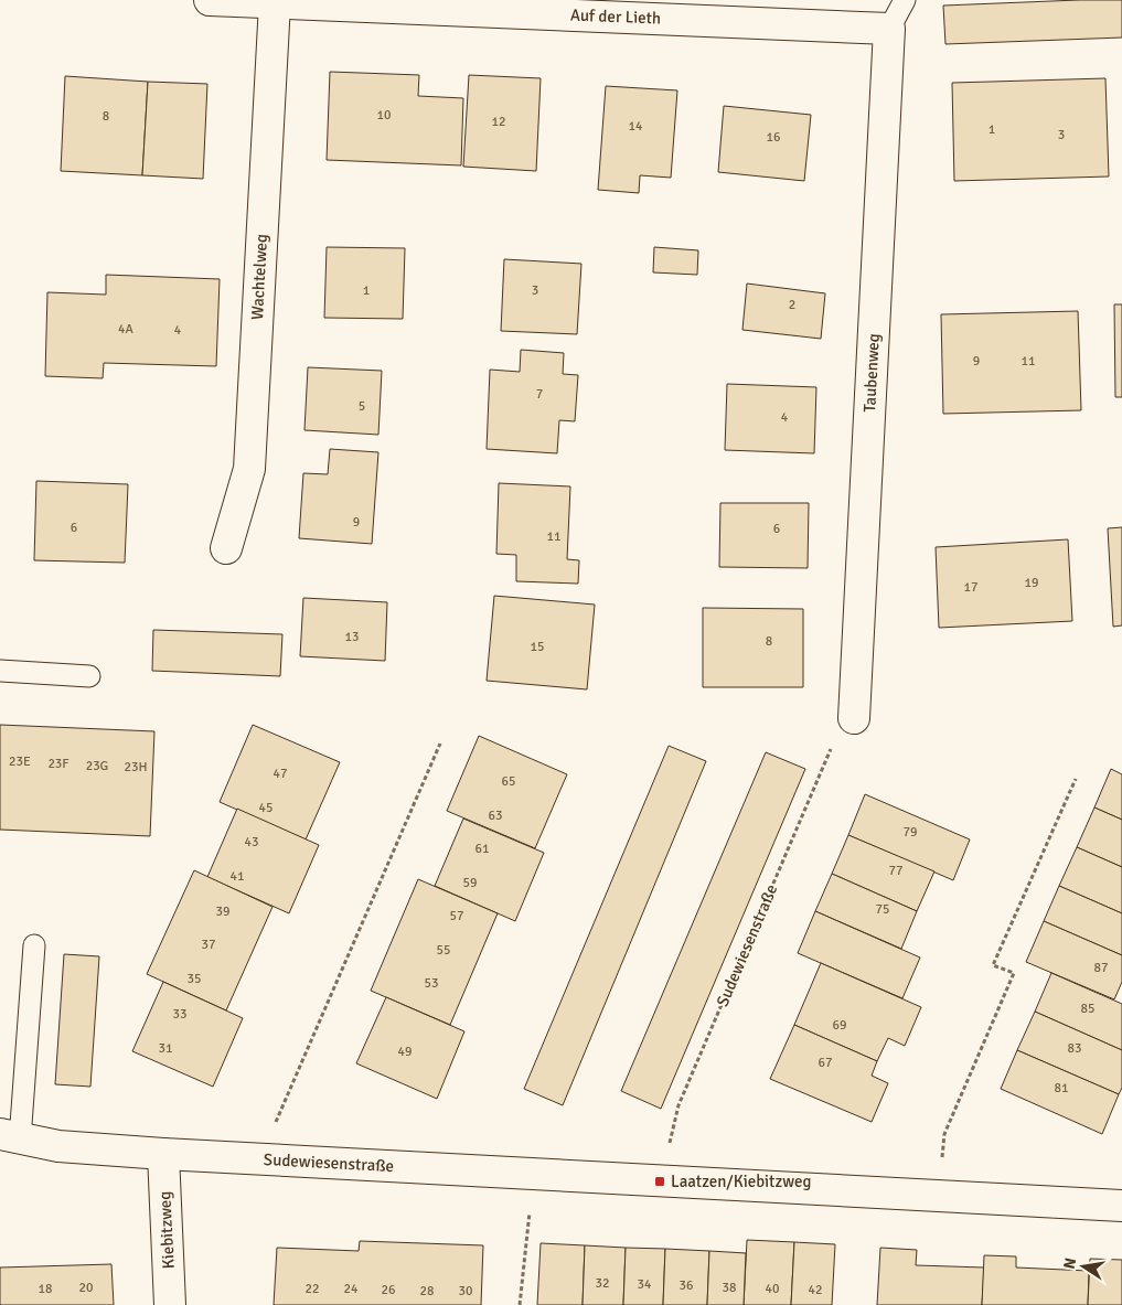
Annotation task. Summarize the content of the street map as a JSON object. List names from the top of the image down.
{
  "streets": {
    "street": [
      "Auf der Lieth",
      "Wachtelweg",
      "Taubenweg",
      "Sudewiesenstraße",
      "Kiebitzweg"
    ]
  },
  "crossings": [
    ["Auf der Lieth", "Wachtelweg"],
    ["Auf der Lieth", "Taubenweg"],
    ["Taubenweg", "Sudewiesenstraße"],
    ["Sudewiesenstraße", "Kiebitzweg"]
  ],
  "places": {
    "transit": ["Laatzen/Kiebitzweg"]
  },
  "house_numbers": [
    "10",
    "8",
    "12",
    "14",
    "1",
    "3",
    "16",
    "1",
    "3",
    "2",
    "4A",
    "4",
    "9",
    "11",
    "7",
    "5",
    "4",
    "9",
    "6",
    "6",
    "11",
    "19",
    "17",
    "13",
    "8",
    "15",
    "23E",
    "23F",
    "23G",
    "23H",
    "47",
    "65",
    "45",
    "63",
    "79",
    "43",
    "61",
    "77",
    "41",
    "59",
    "75",
    "39",
    "57",
    "37",
    "55",
    "87",
    "35",
    "53",
    "85",
    "33",
    "69",
    "31",
    "83",
    "49",
    "67",
    "81",
    "32",
    "34",
    "36",
    "20",
    "38",
    "18",
    "22",
    "24",
    "40",
    "26",
    "42",
    "28",
    "30"
  ],
  "north": "left"
}
